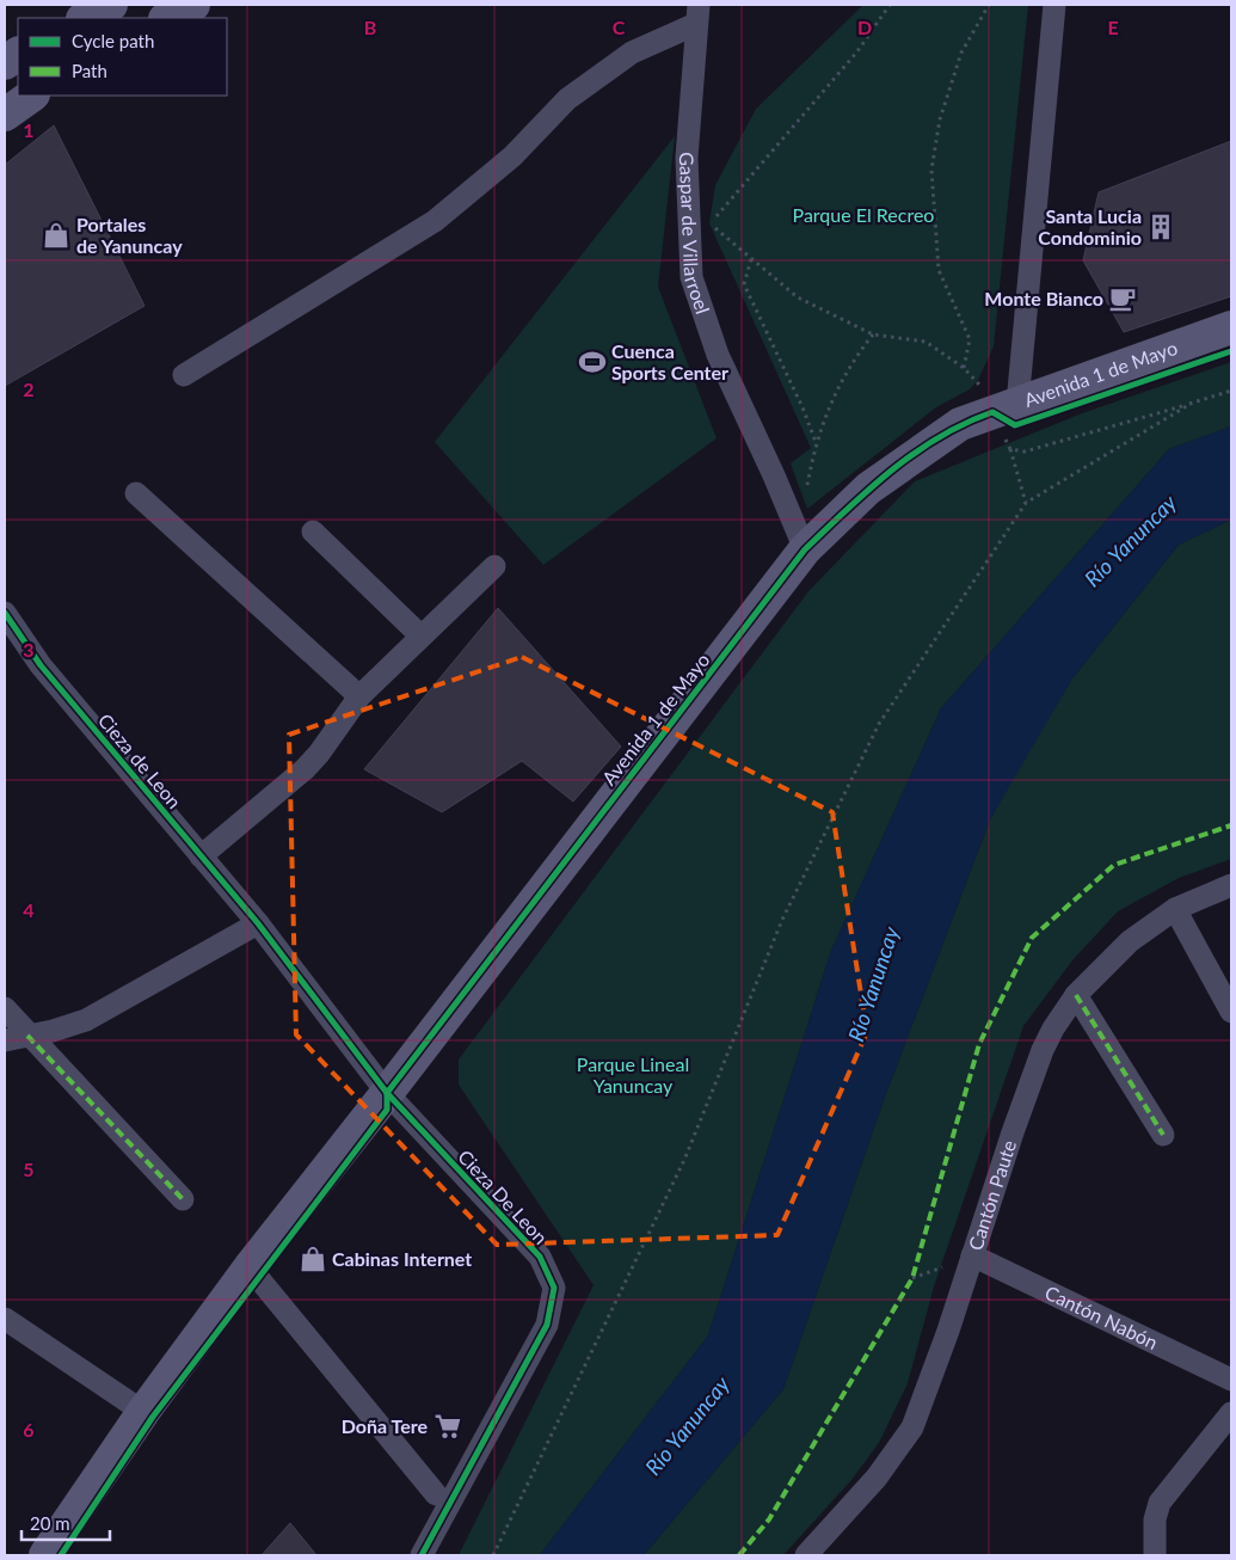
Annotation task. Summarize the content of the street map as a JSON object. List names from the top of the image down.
{
  "streets": {
    "main road": ["Avenida 1 de Mayo"],
    "street": [
      "Gaspar de Villarroel",
      "Cieza de Leon",
      "Cantón Paute",
      "Cieza De Leon",
      "Cantón Nabón"
    ]
  },
  "crossings": [
    ["Gaspar de Villarroel", "Avenida 1 de Mayo"],
    ["Avenida 1 de Mayo", "Cieza De Leon"],
    ["Cieza de Leon", "Cieza De Leon"],
    ["Cantón Paute", "Cantón Nabón"]
  ],
  "water": ["Río Yanuncay"],
  "parks": ["Parque El Recreo", "Parque Lineal Yanuncay"],
  "places": {
    "building": ["Santa Lucia Condominio"],
    "shop": ["Portales de Yanuncay", "Cabinas Internet"],
    "cafe": ["Monte Bianco"],
    "sports": ["Cuenca Sports Center"],
    "supermarket": ["Doña Tere"]
  },
  "legend": ["Cycle path", "Path"],
  "scale_bar": "20 m",
  "grid": {
    "columns": [
      "B",
      "C",
      "D",
      "E"
    ],
    "rows": [
      "1",
      "2",
      "3",
      "4",
      "5",
      "6"
    ]
  }
}
